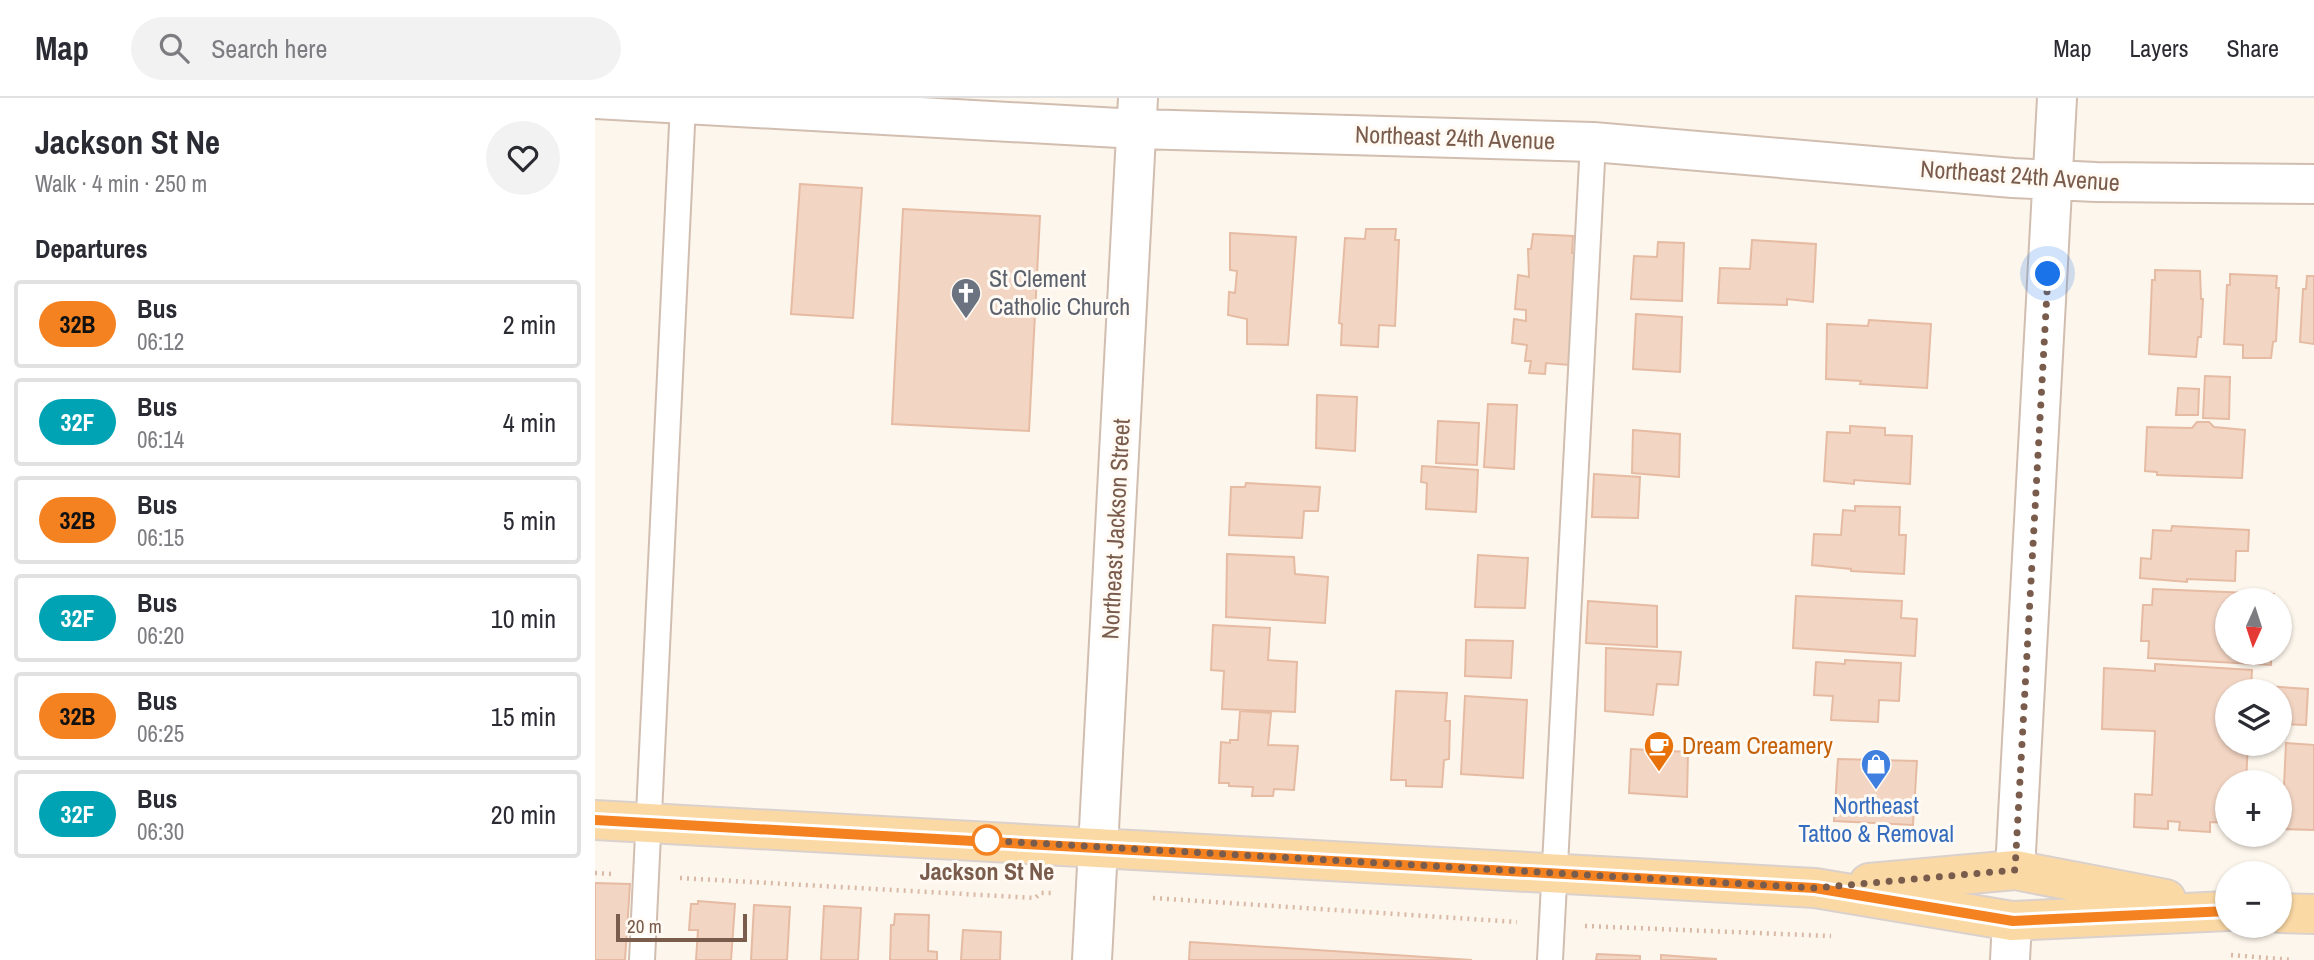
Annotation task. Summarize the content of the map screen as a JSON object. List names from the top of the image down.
{
  "streets": {
    "street": ["Northeast 24th Avenue", "Northeast Jackson Street"]
  },
  "crossings": [
    ["Northeast 24th Avenue", "Northeast Jackson Street"]
  ],
  "places": {
    "church": ["St Clement Catholic Church"],
    "cafe": ["Dream Creamery"],
    "shop": ["Northeast Tattoo & Removal"],
    "other": ["Jackson St Ne"]
  },
  "lines": ["bus line 32B"],
  "scale_bar": "20 m",
  "north": "bottom",
  "page": {
    "header": "Map",
    "search": "Search here",
    "nav": ["Map", "Layers", "Share"],
    "heading": [
      ["Jackson St Ne", "Walk · 4 min · 250 m"],
      "Departures"
    ],
    "list": [
      {
        "mark": "32B",
        "name": "Bus",
        "note": "06:12",
        "value": "2 min"
      },
      {
        "mark": "32F",
        "name": "Bus",
        "note": "06:14",
        "value": "4 min"
      },
      {
        "mark": "32B",
        "name": "Bus",
        "note": "06:15",
        "value": "5 min"
      },
      {
        "mark": "32F",
        "name": "Bus",
        "note": "06:20",
        "value": "10 min"
      },
      {
        "mark": "32B",
        "name": "Bus",
        "note": "06:25",
        "value": "15 min"
      },
      {
        "mark": "32F",
        "name": "Bus",
        "note": "06:30",
        "value": "20 min"
      }
    ],
    "map_buttons": ["+", "−"],
    "scale": "20 m"
  }
}
